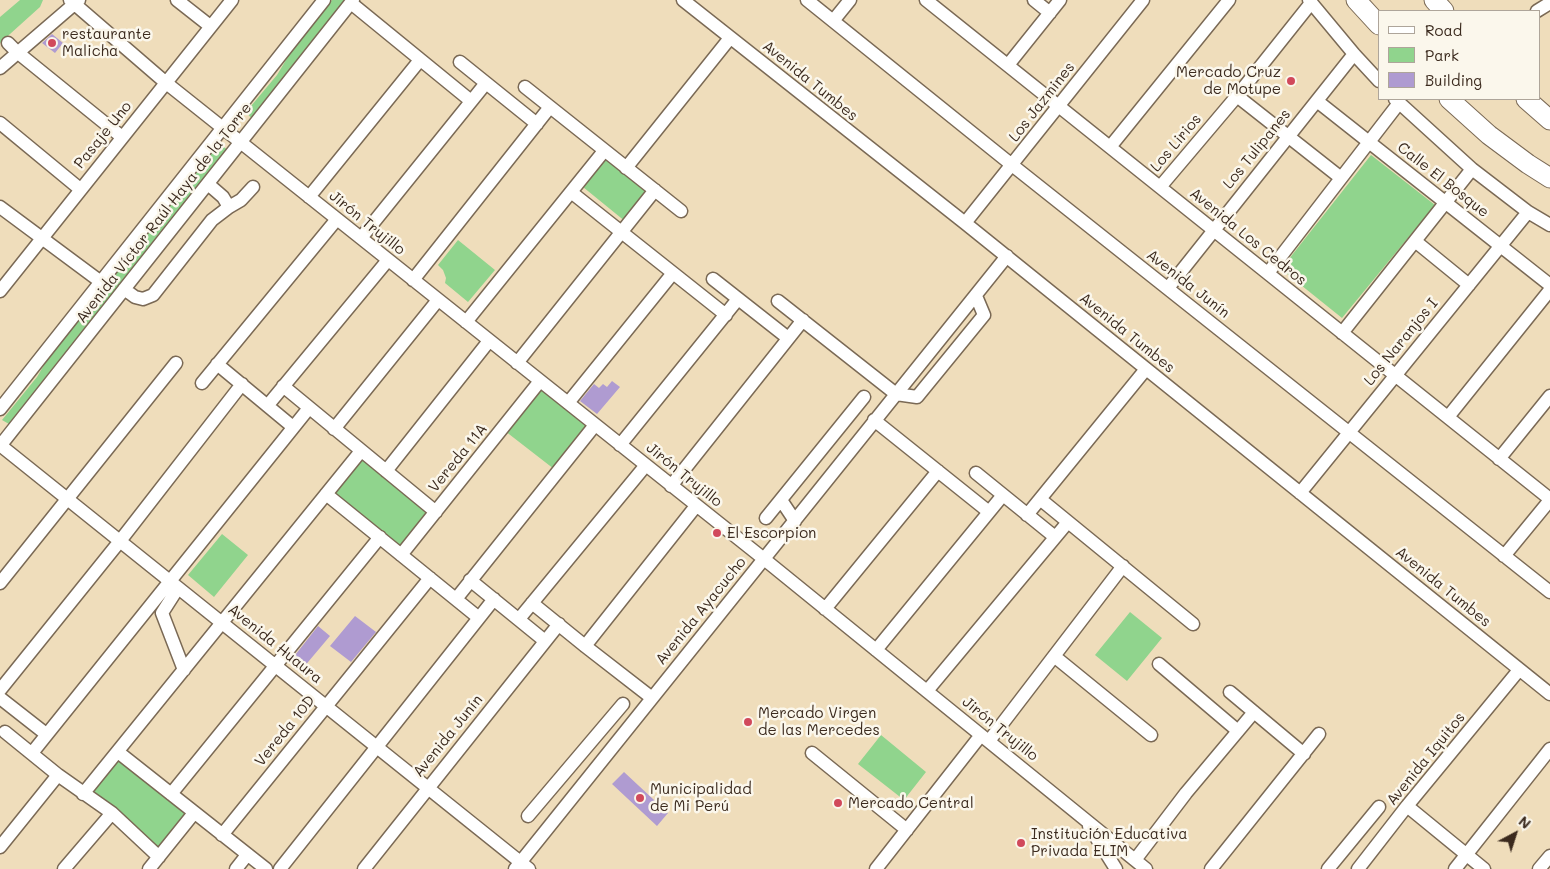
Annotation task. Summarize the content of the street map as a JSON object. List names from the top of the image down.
{
  "streets": {
    "street": [
      "Avenida Tumbes",
      "Los Jazmines",
      "Pasaje Uno",
      "Los Lirios",
      "Los Tulipanes",
      "Calle El Bosque",
      "Avenida Víctor Raúl Haya de la Torre",
      "Jirón Trujillo",
      "Avenida Los Cedros",
      "Avenida Junín",
      "Los Naranjos I",
      "Vereda 11A",
      "Avenida Ayacucho",
      "Avenida Huaura",
      "Vereda 10D",
      "Avenida Iquitos"
    ]
  },
  "crossings": [
    ["Avenida Tumbes", "Los Jazmines"],
    ["Avenida Tumbes", "Los Naranjos I"],
    ["Avenida Tumbes", "Avenida Ayacucho"],
    ["Avenida Tumbes", "Avenida Iquitos"],
    ["Los Jazmines", "Avenida Los Cedros"],
    ["Los Jazmines", "Avenida Junín"],
    ["Pasaje Uno", "Jirón Trujillo"],
    ["Los Lirios", "Avenida Los Cedros"],
    ["Los Tulipanes", "Calle El Bosque"],
    ["Los Tulipanes", "Avenida Los Cedros"],
    ["Los Tulipanes", "Avenida Junín"],
    ["Calle El Bosque", "Los Naranjos I"],
    ["Avenida Víctor Raúl Haya de la Torre", "Jirón Trujillo"],
    ["Avenida Víctor Raúl Haya de la Torre", "Avenida Huaura"],
    ["Jirón Trujillo", "Vereda 11A"],
    ["Jirón Trujillo", "Avenida Ayacucho"],
    ["Avenida Los Cedros", "Los Naranjos I"],
    ["Avenida Junín", "Los Naranjos I"],
    ["Avenida Junín", "Avenida Huaura"],
    ["Avenida Ayacucho", "Avenida Huaura"],
    ["Avenida Huaura", "Vereda 10D"]
  ],
  "places": [
    "restaurante Malicha",
    "Mercado Cruz de Motupe",
    "El Escorpion",
    "Mercado Virgen de las Mercedes",
    "Municipalidad de Mi Perú",
    "Mercado Central",
    "Institución Educativa Privada ELIM"
  ],
  "legend": ["Road", "Park", "Building"],
  "north": "top right"
}
